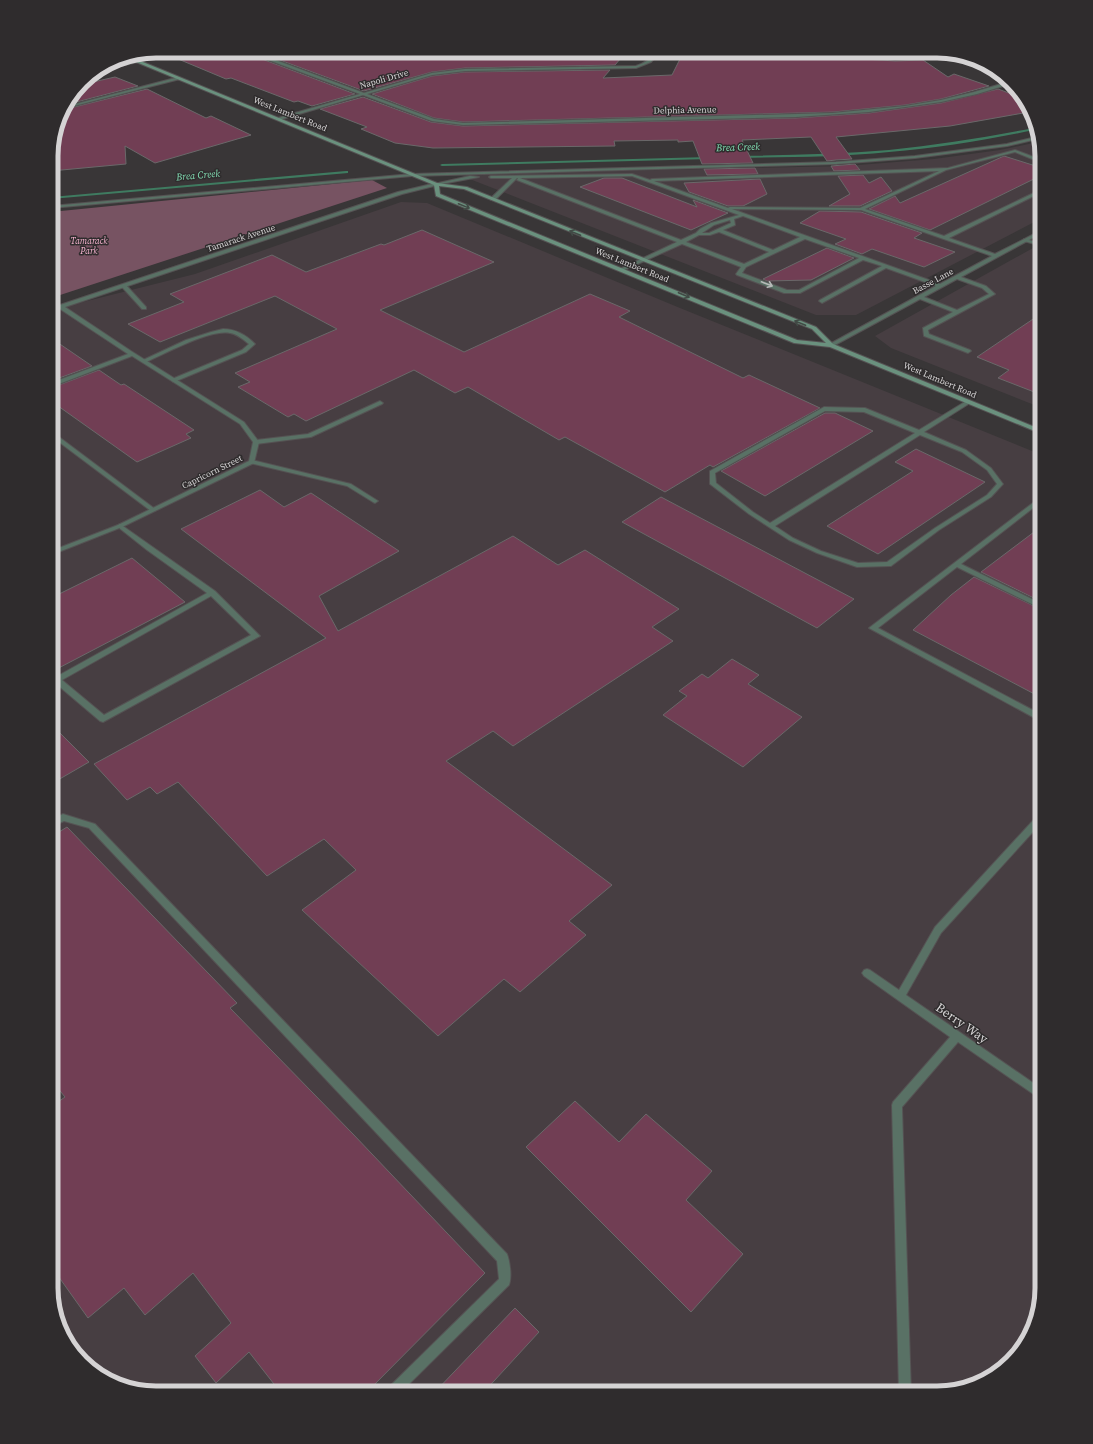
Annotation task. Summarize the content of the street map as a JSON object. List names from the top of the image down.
{
  "streets": {
    "main road": ["West Lambert Road"],
    "street": [
      "Napoli Drive",
      "Delphia Avenue",
      "Tamarack Avenue",
      "Basse Lane",
      "Capricorn Street",
      "Berry Way"
    ]
  },
  "crossings": [
    ["Napoli Drive", "Delphia Avenue"],
    ["Napoli Drive", "West Lambert Road"],
    ["West Lambert Road", "Tamarack Avenue"],
    ["West Lambert Road", "Basse Lane"]
  ],
  "water": ["Brea Creek"],
  "parks": ["Tamarack Park"]
}
